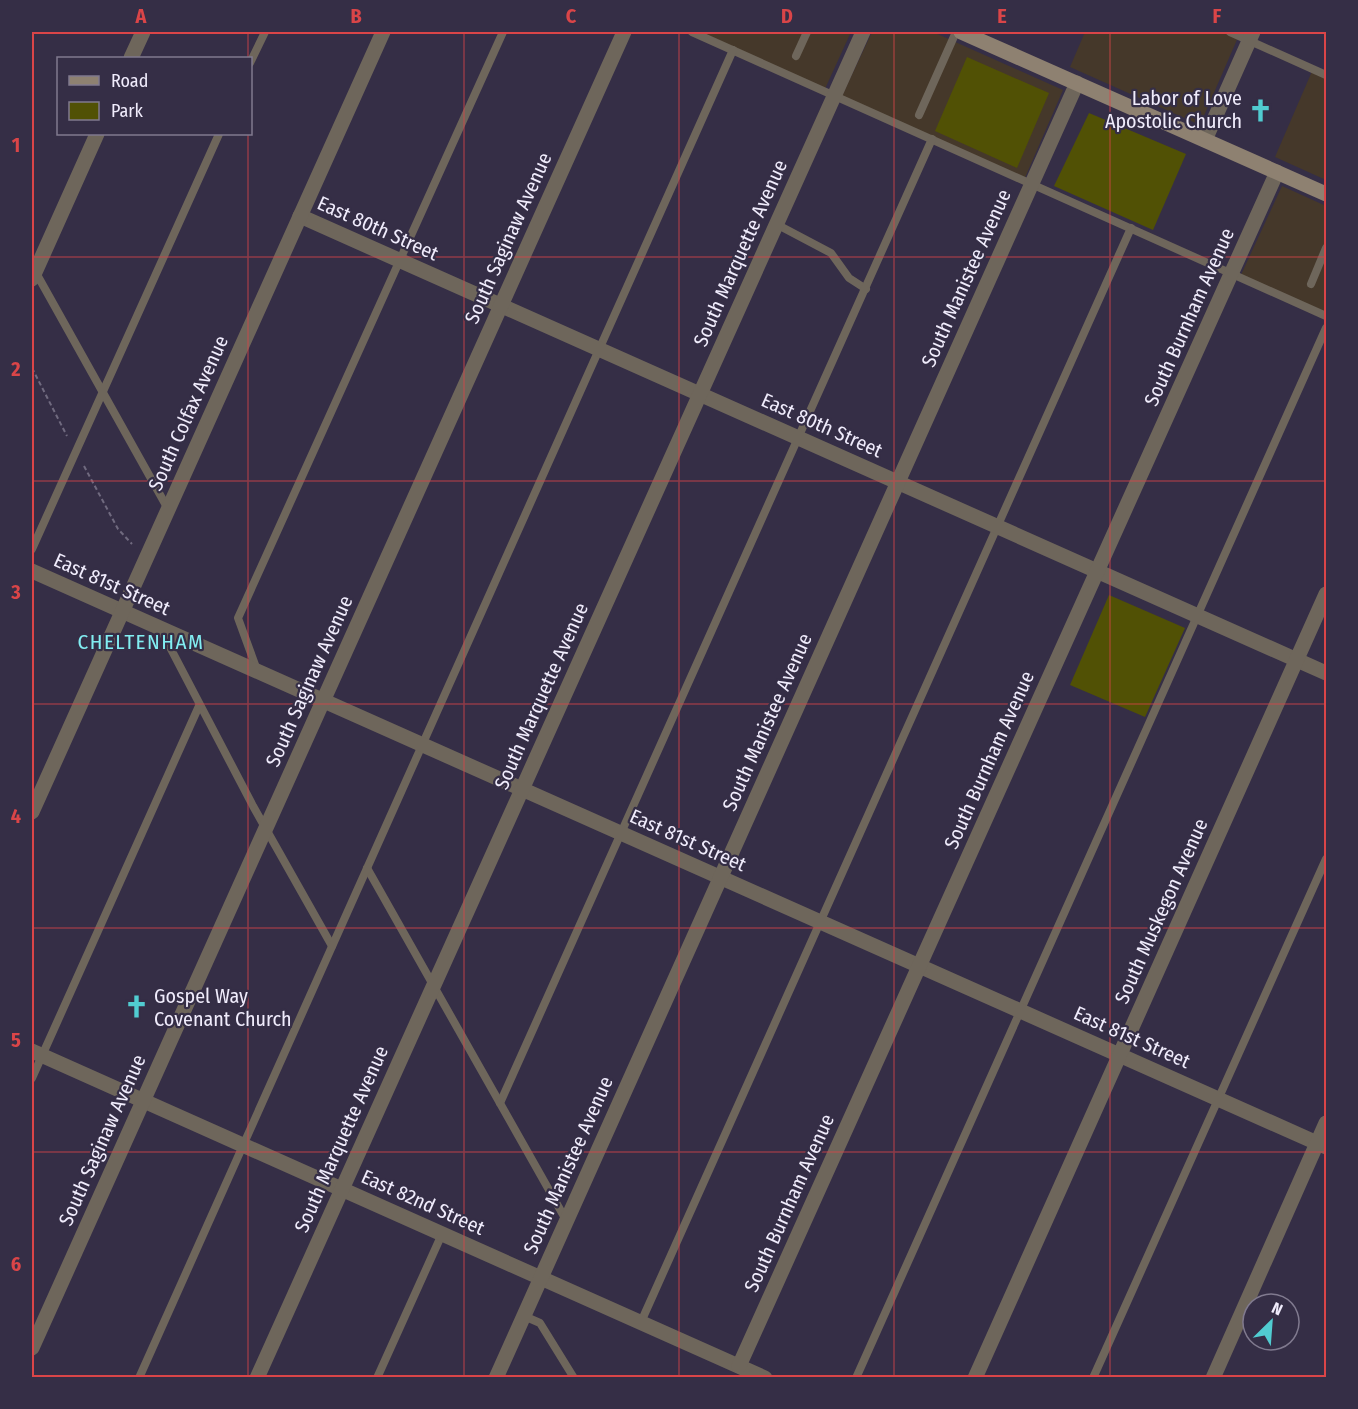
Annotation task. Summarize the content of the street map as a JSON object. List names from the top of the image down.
{
  "streets": {
    "street": [
      "East 80th Street",
      "South Saginaw Avenue",
      "South Marquette Avenue",
      "South Manistee Avenue",
      "South Burnham Avenue",
      "South Colfax Avenue",
      "East 81st Street",
      "South Muskegon Avenue",
      "East 82nd Street"
    ]
  },
  "crossings": [
    ["East 80th Street", "South Saginaw Avenue"],
    ["East 80th Street", "South Marquette Avenue"],
    ["East 80th Street", "South Manistee Avenue"],
    ["East 80th Street", "South Burnham Avenue"],
    ["East 80th Street", "South Colfax Avenue"],
    ["East 80th Street", "South Muskegon Avenue"],
    ["South Saginaw Avenue", "East 81st Street"],
    ["South Saginaw Avenue", "East 82nd Street"],
    ["South Marquette Avenue", "East 81st Street"],
    ["South Marquette Avenue", "East 82nd Street"],
    ["South Manistee Avenue", "East 81st Street"],
    ["South Manistee Avenue", "East 82nd Street"],
    ["South Burnham Avenue", "East 81st Street"],
    ["South Burnham Avenue", "East 82nd Street"],
    ["South Colfax Avenue", "East 81st Street"],
    ["East 81st Street", "South Muskegon Avenue"]
  ],
  "districts": ["CHELTENHAM"],
  "places": {
    "church": ["Labor of Love Apostolic Church", "Gospel Way Covenant Church"]
  },
  "legend": ["Road", "Park"],
  "north": "top right",
  "grid": {
    "columns": [
      "A",
      "B",
      "C",
      "D",
      "E",
      "F"
    ],
    "rows": [
      "1",
      "2",
      "3",
      "4",
      "5",
      "6"
    ]
  }
}
